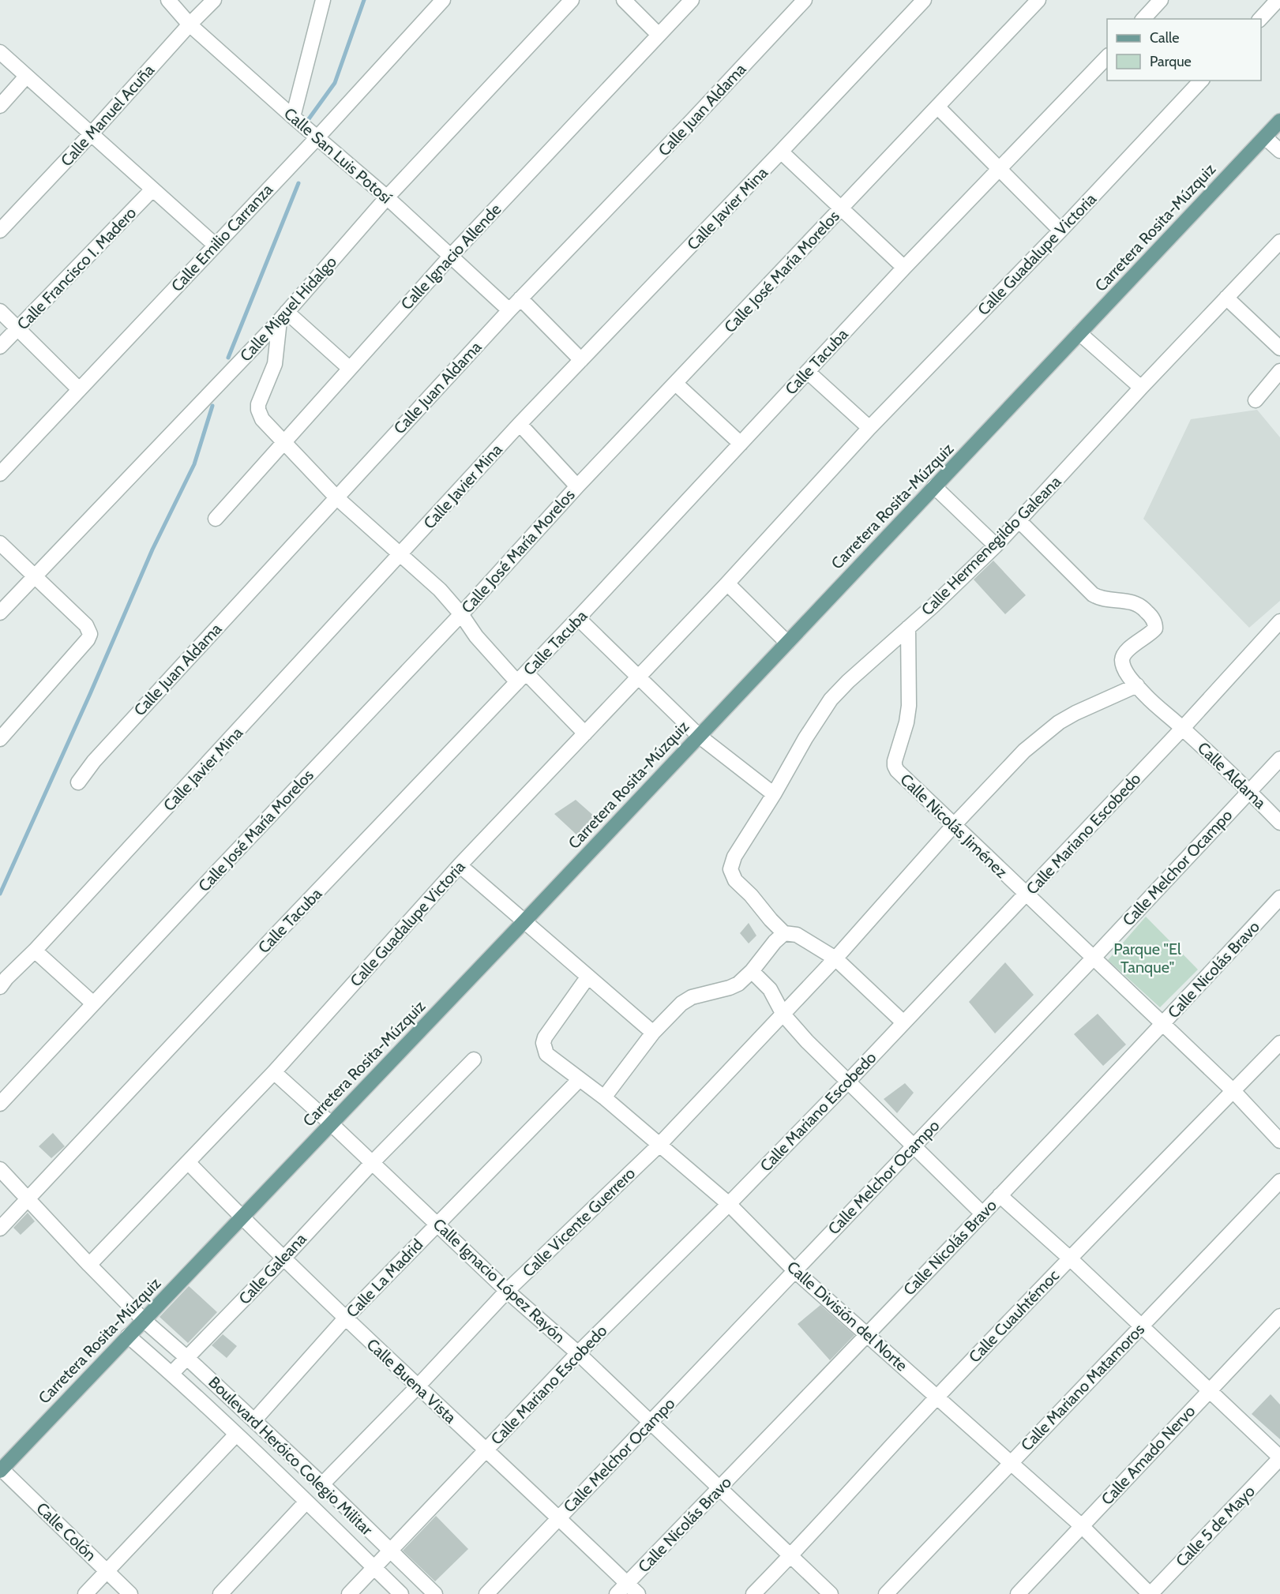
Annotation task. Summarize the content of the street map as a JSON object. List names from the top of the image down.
{
  "streets": {
    "main road": ["Carretera Rosita-Múzquiz"],
    "street": [
      "Calle Juan Aldama",
      "Calle Manuel Acuña",
      "Calle San Luis Potosí",
      "Calle Javier Mina",
      "Calle Emilio Carranza",
      "Calle Guadalupe Victoria",
      "Calle Ignacio Allende",
      "Calle Francisco I. Madero",
      "Calle José María Morelos",
      "Calle Miguel Hidalgo",
      "Calle Tacuba",
      "Calle Hermenegildo Galeana",
      "Calle Aldama",
      "Calle Nicolás Jiménez",
      "Calle Mariano Escobedo",
      "Calle Melchor Ocampo",
      "Calle Nicolás Bravo",
      "Calle Vicente Guerrero",
      "Calle Galeana",
      "Calle La Madrid",
      "Calle Ignacio López Rayón",
      "Calle División del Norte",
      "Calle Cuauhtémoc",
      "Calle Buena Vista",
      "Calle Mariano Matamoros",
      "Calle Amado Nervo",
      "Boulevard Heróico Colegio Militar",
      "Calle 5 de Mayo",
      "Calle Colón"
    ]
  },
  "crossings": [
    ["Calle Juan Aldama", "Calle San Luis Potosí"],
    ["Calle Manuel Acuña", "Calle San Luis Potosí"],
    ["Calle San Luis Potosí", "Calle Emilio Carranza"],
    ["Calle San Luis Potosí", "Calle Ignacio Allende"],
    ["Calle San Luis Potosí", "Calle Miguel Hidalgo"],
    ["Carretera Rosita-Múzquiz", "Calle Ignacio López Rayón"],
    ["Carretera Rosita-Múzquiz", "Calle Buena Vista"],
    ["Carretera Rosita-Múzquiz", "Boulevard Heróico Colegio Militar"],
    ["Carretera Rosita-Múzquiz", "Calle Colón"],
    ["Calle Guadalupe Victoria", "Calle Ignacio López Rayón"],
    ["Calle Guadalupe Victoria", "Calle Buena Vista"],
    ["Calle Guadalupe Victoria", "Boulevard Heróico Colegio Militar"],
    ["Calle Tacuba", "Boulevard Heróico Colegio Militar"],
    ["Calle Hermenegildo Galeana", "Calle Aldama"],
    ["Calle Hermenegildo Galeana", "Calle Nicolás Jiménez"],
    ["Calle Aldama", "Calle Mariano Escobedo"],
    ["Calle Aldama", "Calle Melchor Ocampo"],
    ["Calle Aldama", "Calle Vicente Guerrero"],
    ["Calle Nicolás Jiménez", "Calle Mariano Escobedo"],
    ["Calle Nicolás Jiménez", "Calle Melchor Ocampo"],
    ["Calle Nicolás Jiménez", "Calle Nicolás Bravo"],
    ["Calle Nicolás Jiménez", "Calle Vicente Guerrero"],
    ["Calle Nicolás Jiménez", "Calle Cuauhtémoc"],
    ["Calle Mariano Escobedo", "Calle Ignacio López Rayón"],
    ["Calle Mariano Escobedo", "Calle División del Norte"],
    ["Calle Mariano Escobedo", "Calle Buena Vista"],
    ["Calle Mariano Escobedo", "Boulevard Heróico Colegio Militar"],
    ["Calle Melchor Ocampo", "Calle Ignacio López Rayón"],
    ["Calle Melchor Ocampo", "Calle División del Norte"],
    ["Calle Melchor Ocampo", "Calle Buena Vista"],
    ["Calle Nicolás Bravo", "Calle Ignacio López Rayón"],
    ["Calle Nicolás Bravo", "Calle División del Norte"],
    ["Calle Nicolás Bravo", "Calle Buena Vista"],
    ["Calle Vicente Guerrero", "Calle Ignacio López Rayón"],
    ["Calle Vicente Guerrero", "Calle División del Norte"],
    ["Calle Vicente Guerrero", "Calle Buena Vista"],
    ["Calle Vicente Guerrero", "Boulevard Heróico Colegio Militar"],
    ["Calle Galeana", "Calle Ignacio López Rayón"],
    ["Calle Galeana", "Calle Buena Vista"],
    ["Calle Galeana", "Boulevard Heróico Colegio Militar"],
    ["Calle La Madrid", "Calle Ignacio López Rayón"],
    ["Calle La Madrid", "Calle División del Norte"],
    ["Calle La Madrid", "Calle Buena Vista"],
    ["Calle La Madrid", "Boulevard Heróico Colegio Militar"],
    ["Calle Ignacio López Rayón", "Calle Cuauhtémoc"],
    ["Calle División del Norte", "Calle Cuauhtémoc"],
    ["Calle División del Norte", "Calle Mariano Matamoros"],
    ["Calle División del Norte", "Calle Amado Nervo"],
    ["Calle División del Norte", "Calle 5 de Mayo"]
  ],
  "parks": ["Parque \"El Tanque\""],
  "legend": ["Calle", "Parque"]
}
